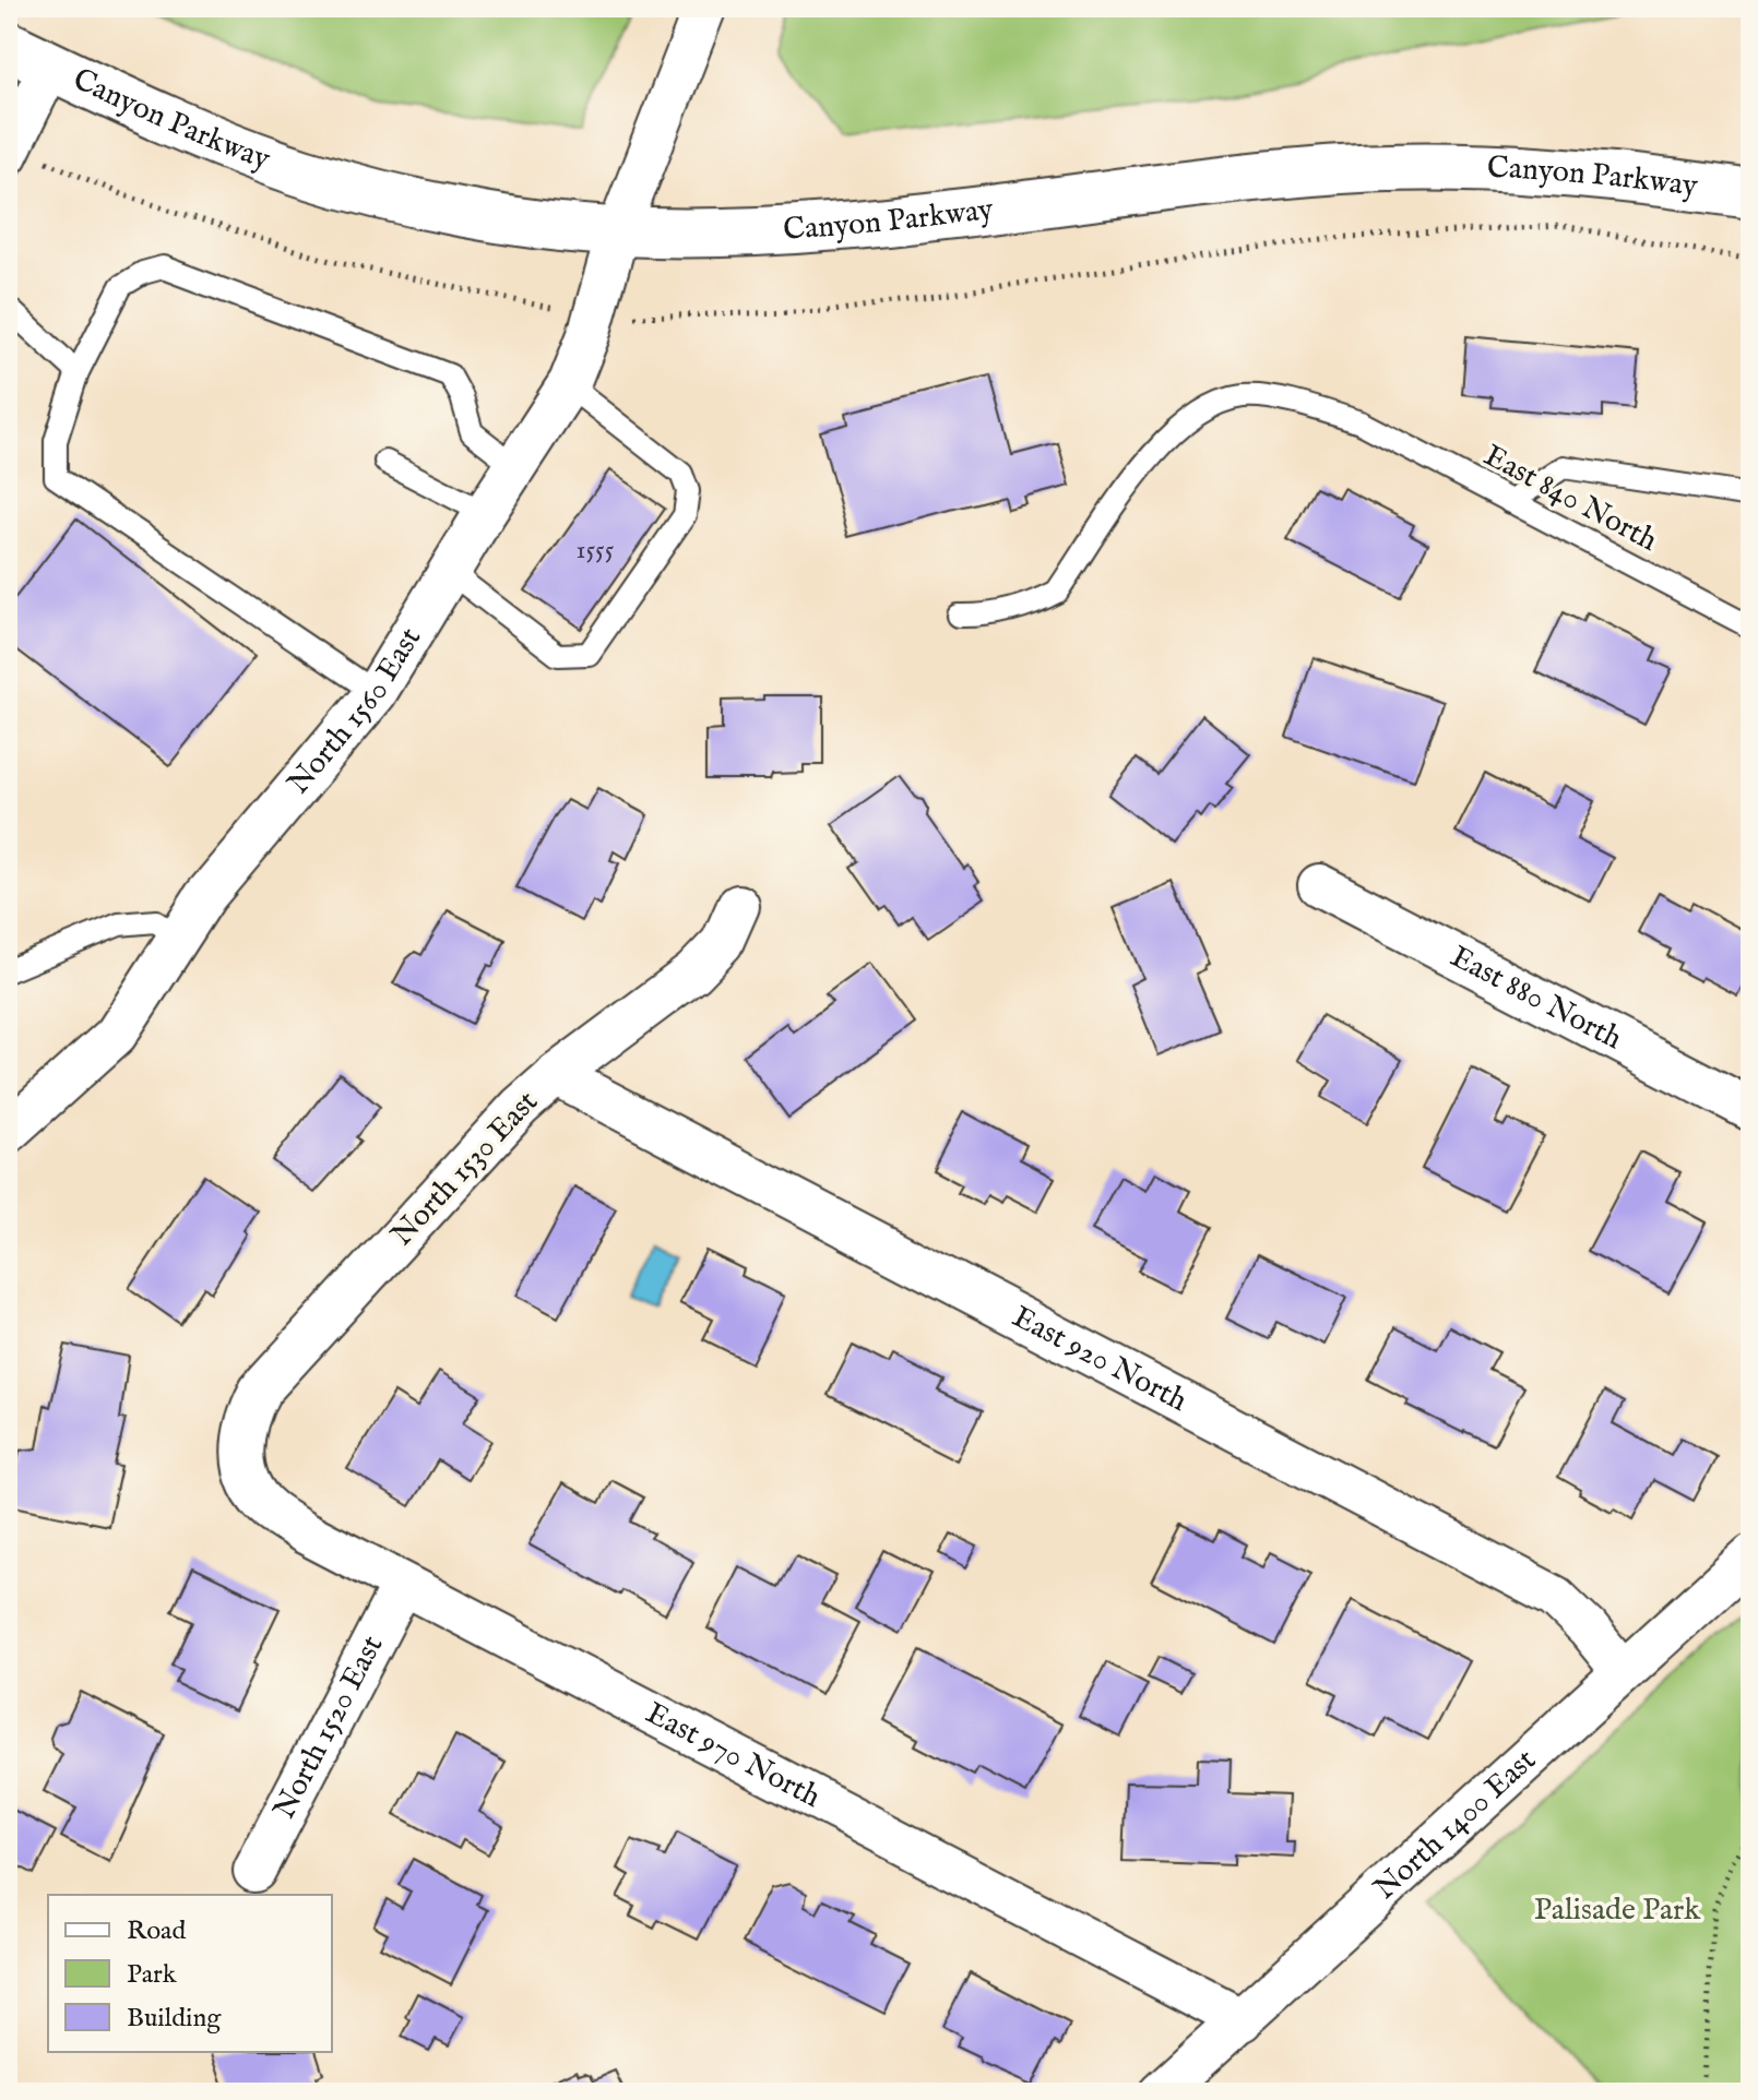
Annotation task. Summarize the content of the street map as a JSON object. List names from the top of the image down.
{
  "streets": {
    "highway": ["Canyon Parkway"],
    "street": [
      "North 1560 East",
      "East 880 North",
      "North 1530 East",
      "East 920 North",
      "North 1520 East",
      "East 970 North",
      "North 1400 East"
    ],
    "lane": ["East 840 North"]
  },
  "crossings": [
    ["Canyon Parkway", "North 1560 East"],
    ["North 1530 East", "East 920 North"],
    ["North 1530 East", "East 970 North"],
    ["East 920 North", "North 1400 East"],
    ["North 1520 East", "East 970 North"],
    ["East 970 North", "North 1400 East"]
  ],
  "parks": ["Palisade Park"],
  "house_numbers": ["1555"],
  "legend": ["Road", "Park", "Building"]
}
